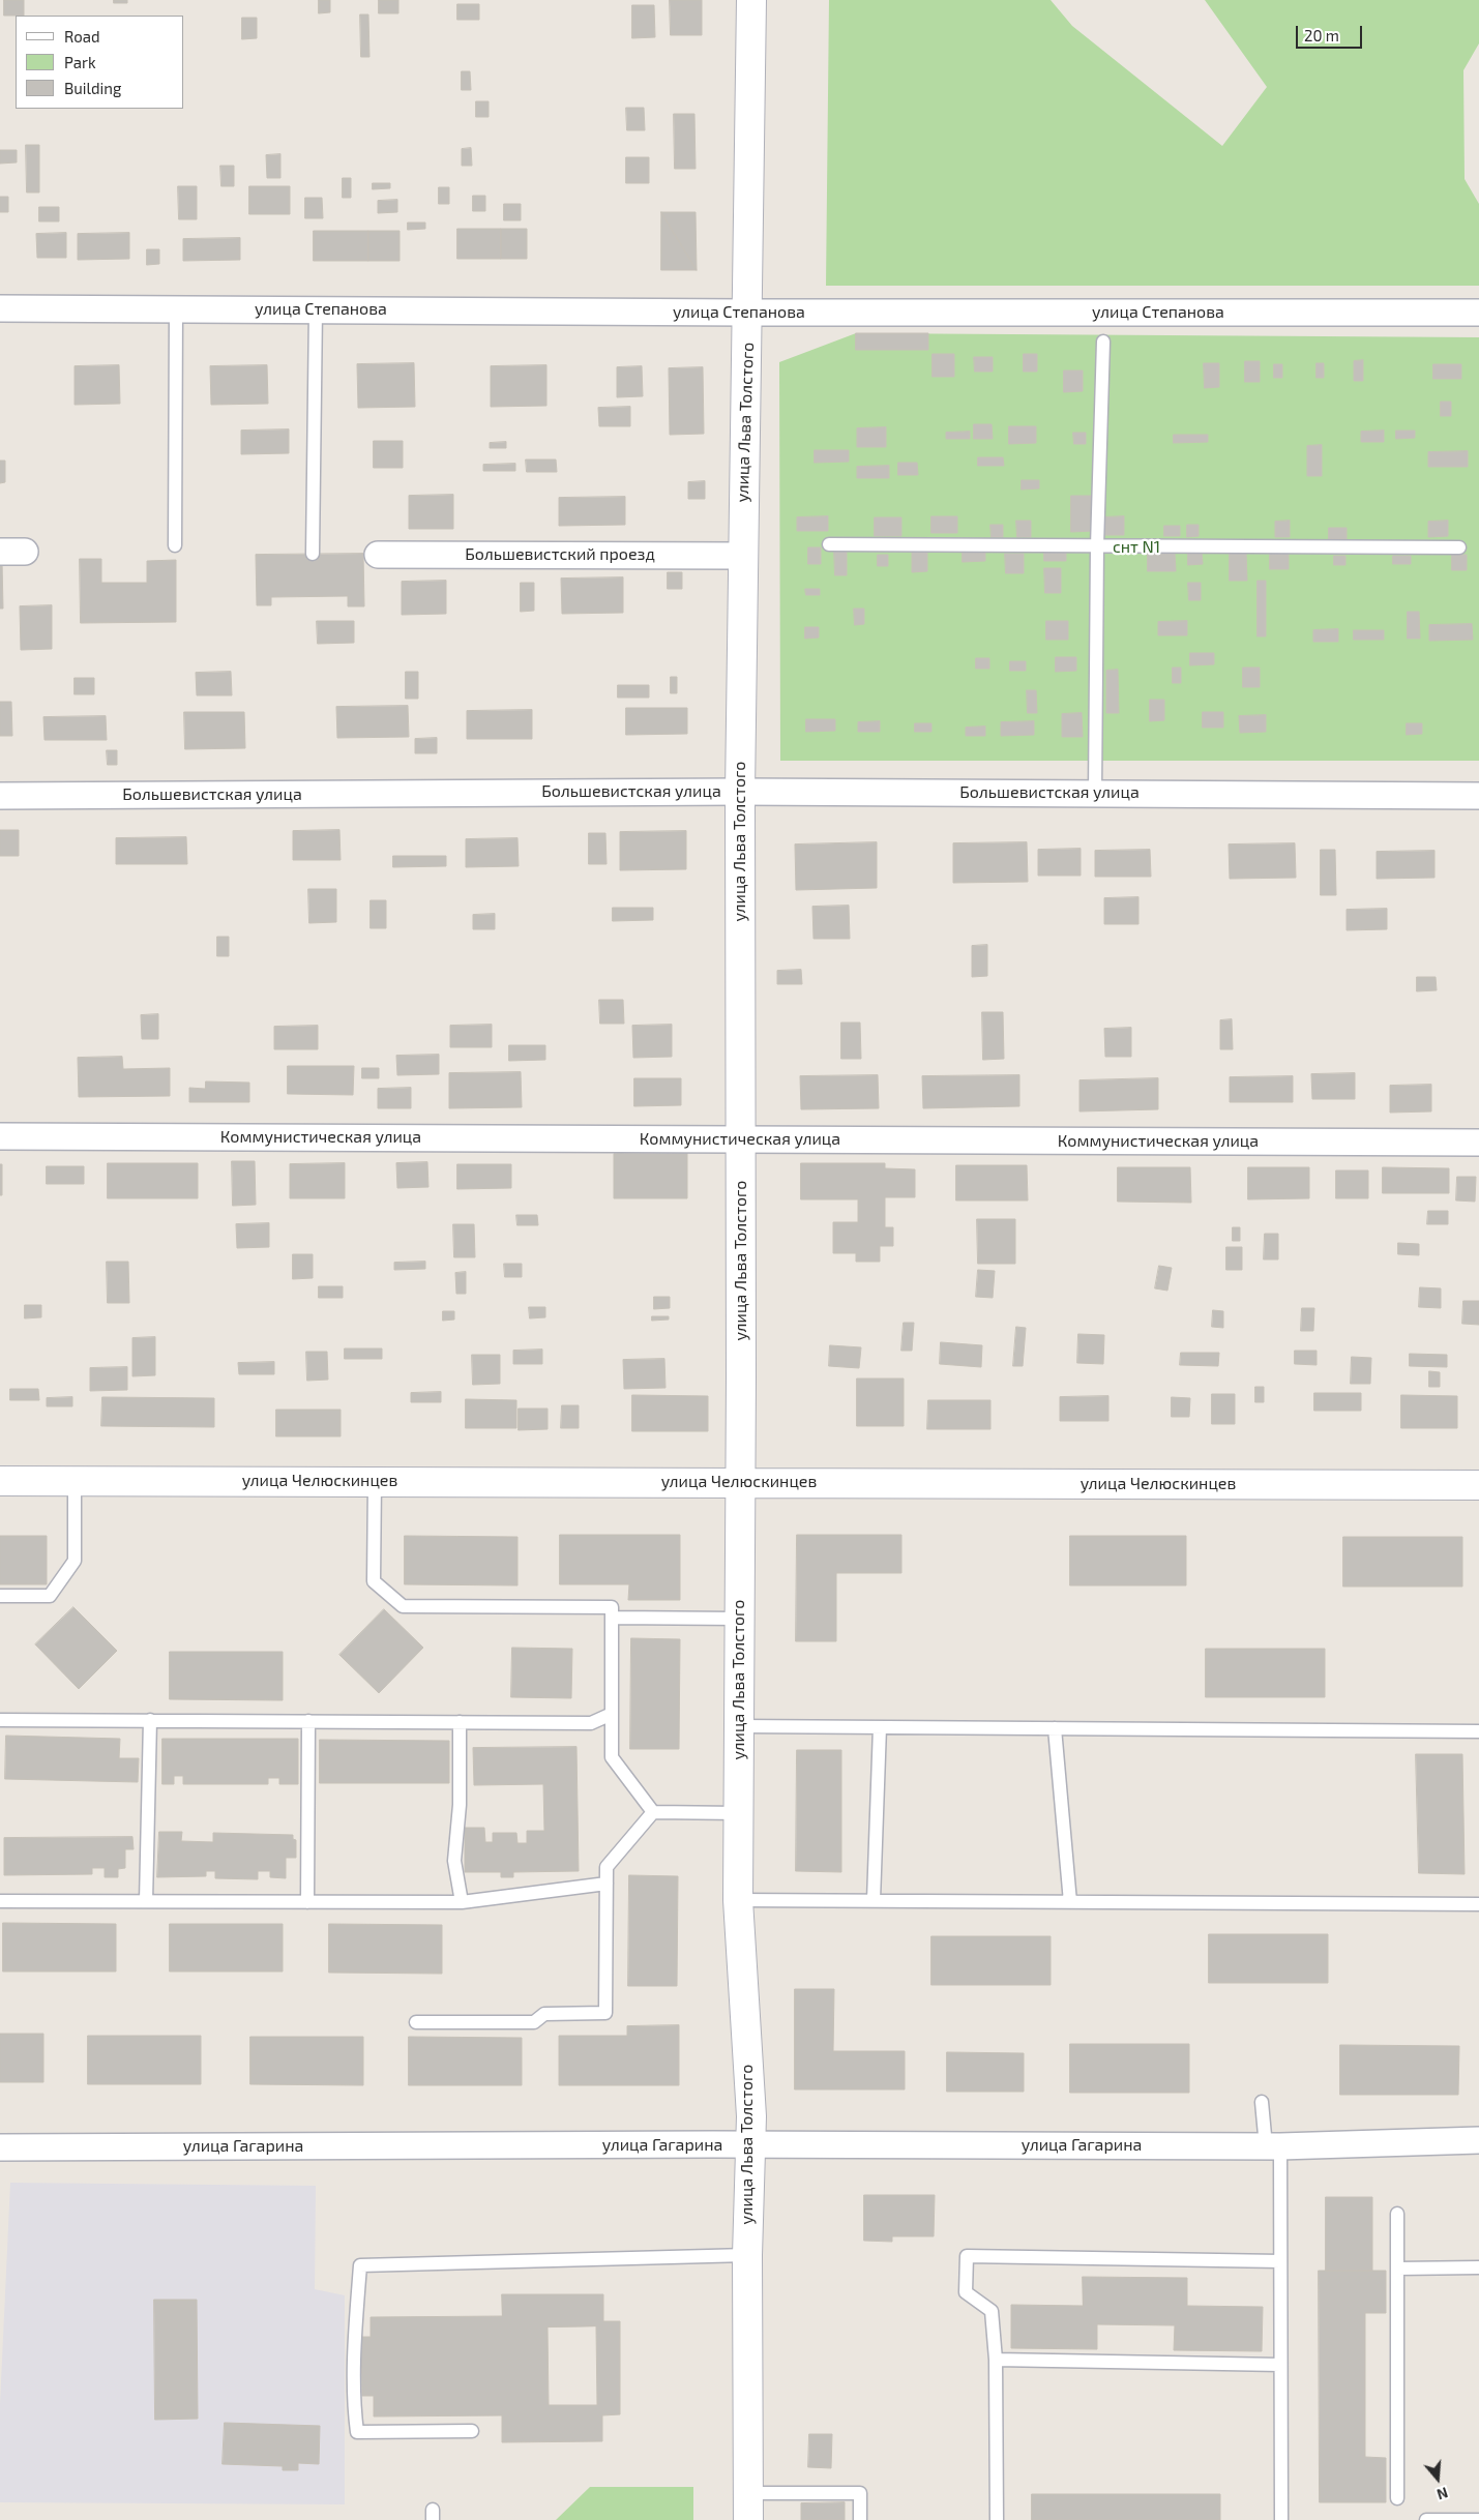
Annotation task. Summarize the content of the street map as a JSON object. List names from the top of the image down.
{
  "streets": {
    "street": [
      "улица Степанова",
      "улица Льва Толстого",
      "Большевистский проезд",
      "Большевистская улица",
      "Коммунистическая улица",
      "улица Челюскинцев",
      "улица Гагарина"
    ]
  },
  "crossings": [
    ["улица Степанова", "улица Льва Толстого"],
    ["улица Льва Толстого", "Большевистский проезд"],
    ["улица Льва Толстого", "Большевистская улица"],
    ["улица Льва Толстого", "Коммунистическая улица"],
    ["улица Льва Толстого", "улица Челюскинцев"],
    ["улица Льва Толстого", "улица Гагарина"]
  ],
  "parks": ["снт N1"],
  "legend": ["Road", "Park", "Building"],
  "scale_bar": "20 m",
  "north": "bottom"
}
